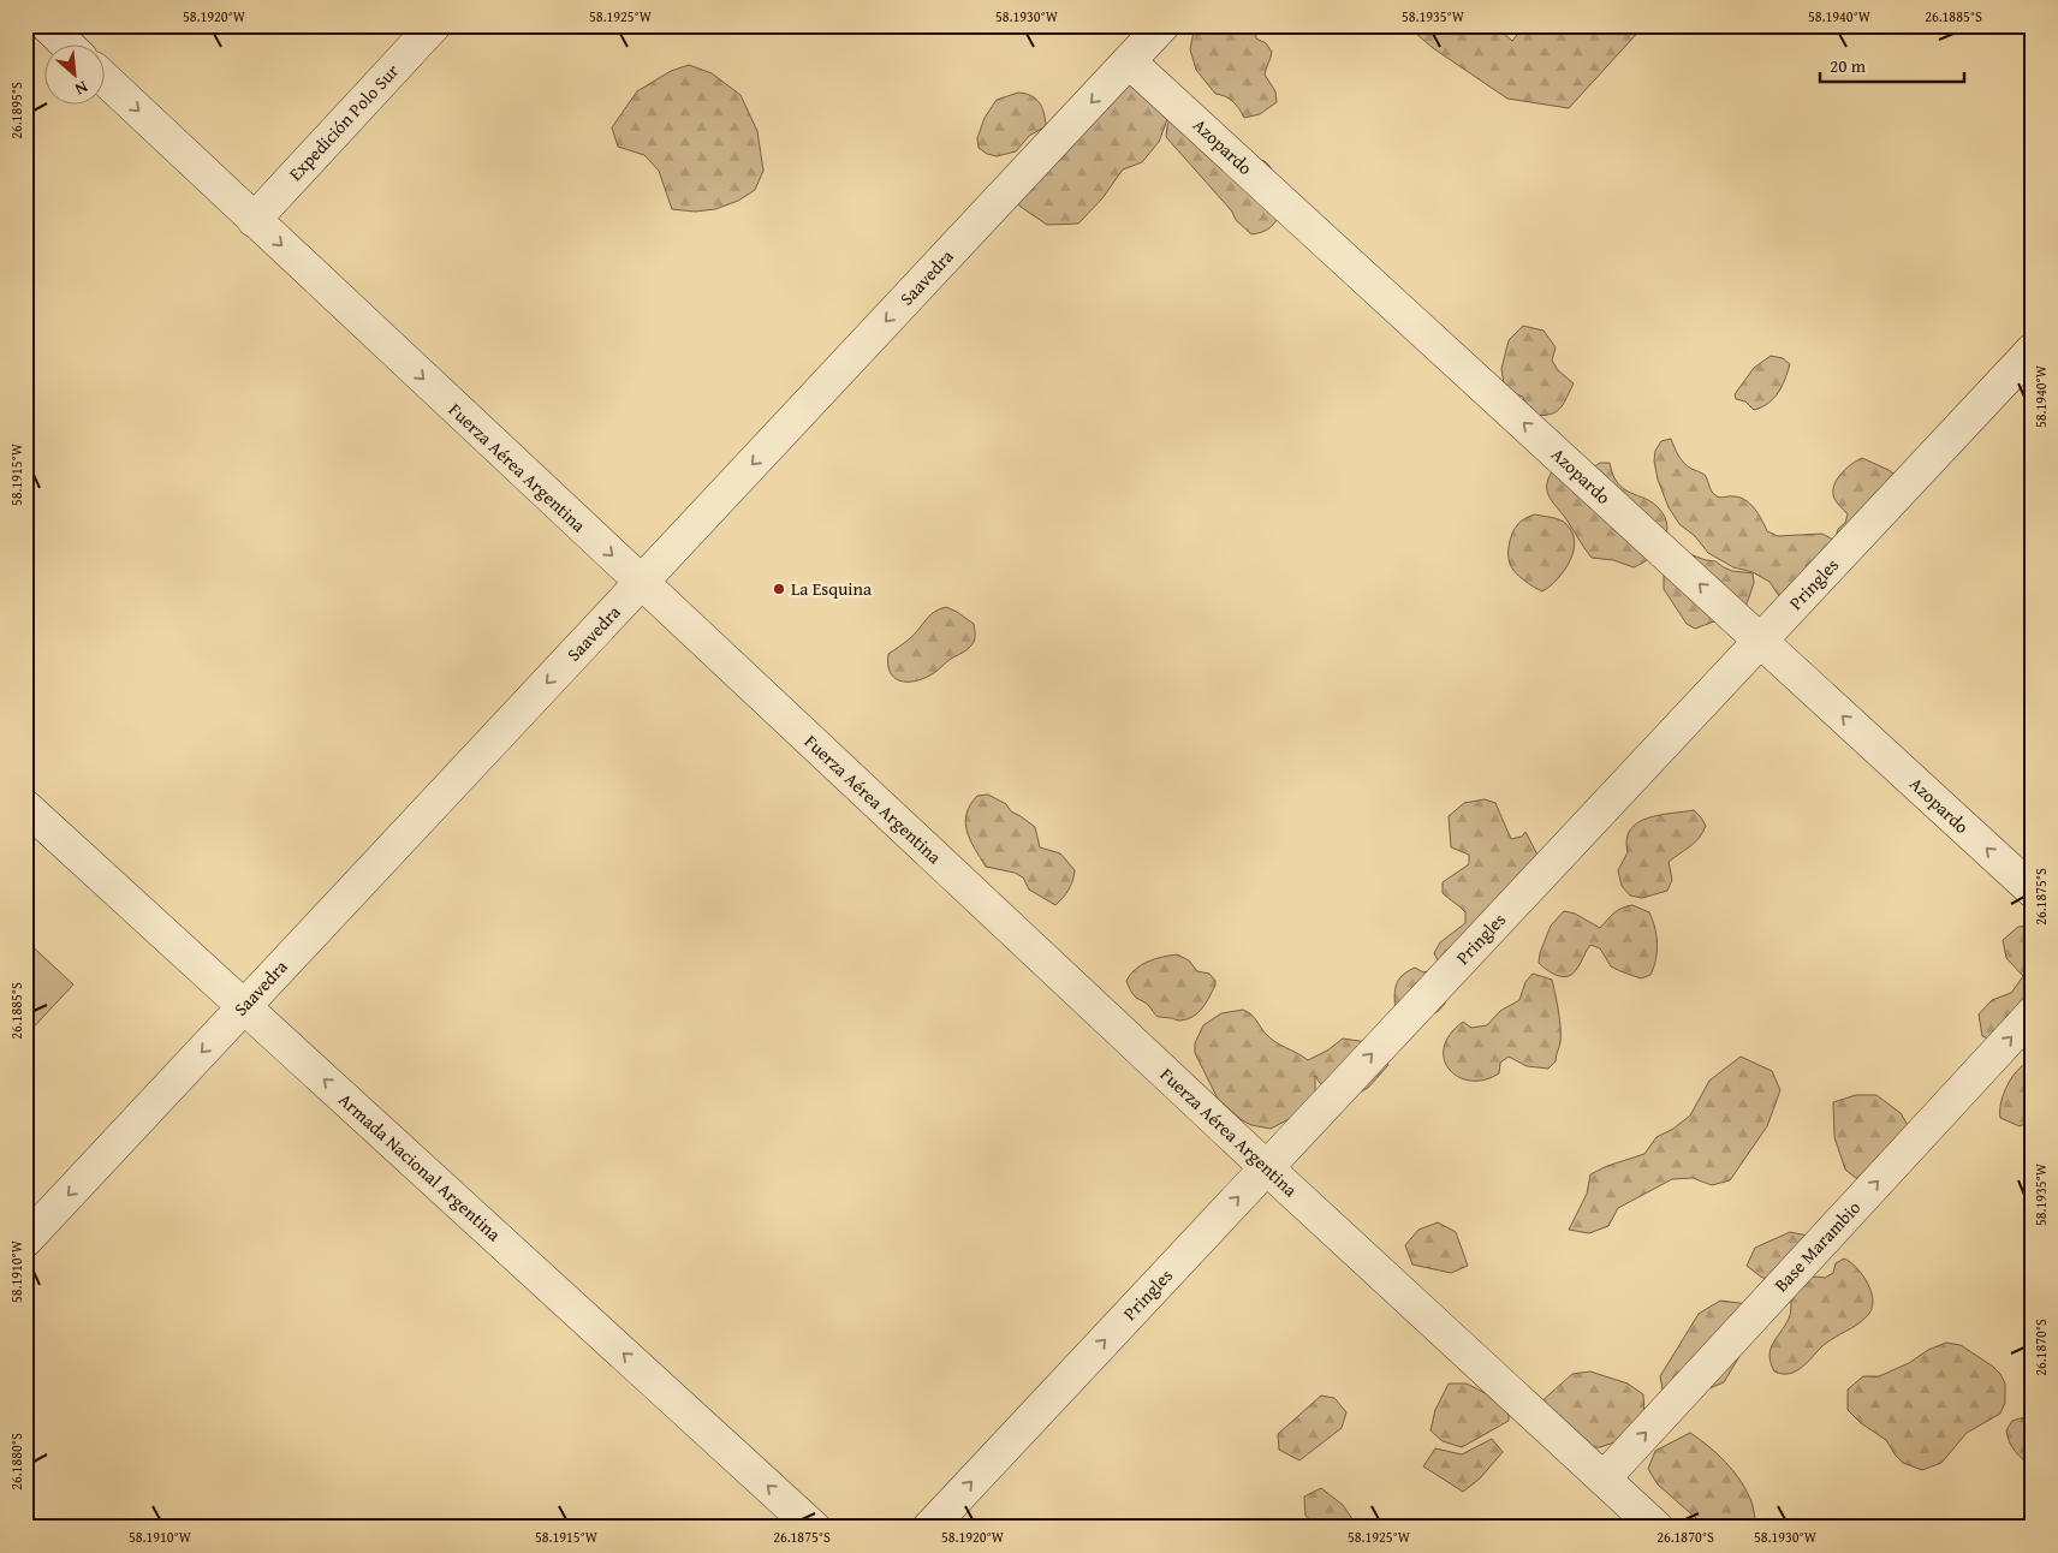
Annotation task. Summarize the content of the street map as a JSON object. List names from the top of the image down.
{
  "streets": {
    "street": [
      "Expedición Polo Sur",
      "Azopardo",
      "Saavedra",
      "Fuerza Aérea Argentina",
      "Pringles",
      "Armada Nacional Argentina",
      "Base Marambio"
    ]
  },
  "crossings": [
    ["Expedición Polo Sur", "Fuerza Aérea Argentina"],
    ["Azopardo", "Saavedra"],
    ["Azopardo", "Pringles"],
    ["Saavedra", "Fuerza Aérea Argentina"],
    ["Saavedra", "Armada Nacional Argentina"],
    ["Fuerza Aérea Argentina", "Pringles"],
    ["Fuerza Aérea Argentina", "Base Marambio"]
  ],
  "one_way": [
    "Azopardo",
    "Saavedra",
    "Pringles",
    "Armada Nacional Argentina",
    "Base Marambio"
  ],
  "places": ["La Esquina"],
  "scale_bar": "20 m",
  "north": "bottom right",
  "coordinates": [
    "58.1920°W",
    "58.1925°W",
    "58.1930°W",
    "58.1935°W",
    "58.1940°W",
    "26.1885°S",
    "26.1895°S",
    "58.1915°W",
    "26.1875°S",
    "58.1910°W",
    "26.1870°S",
    "26.1880°S"
  ]
}
